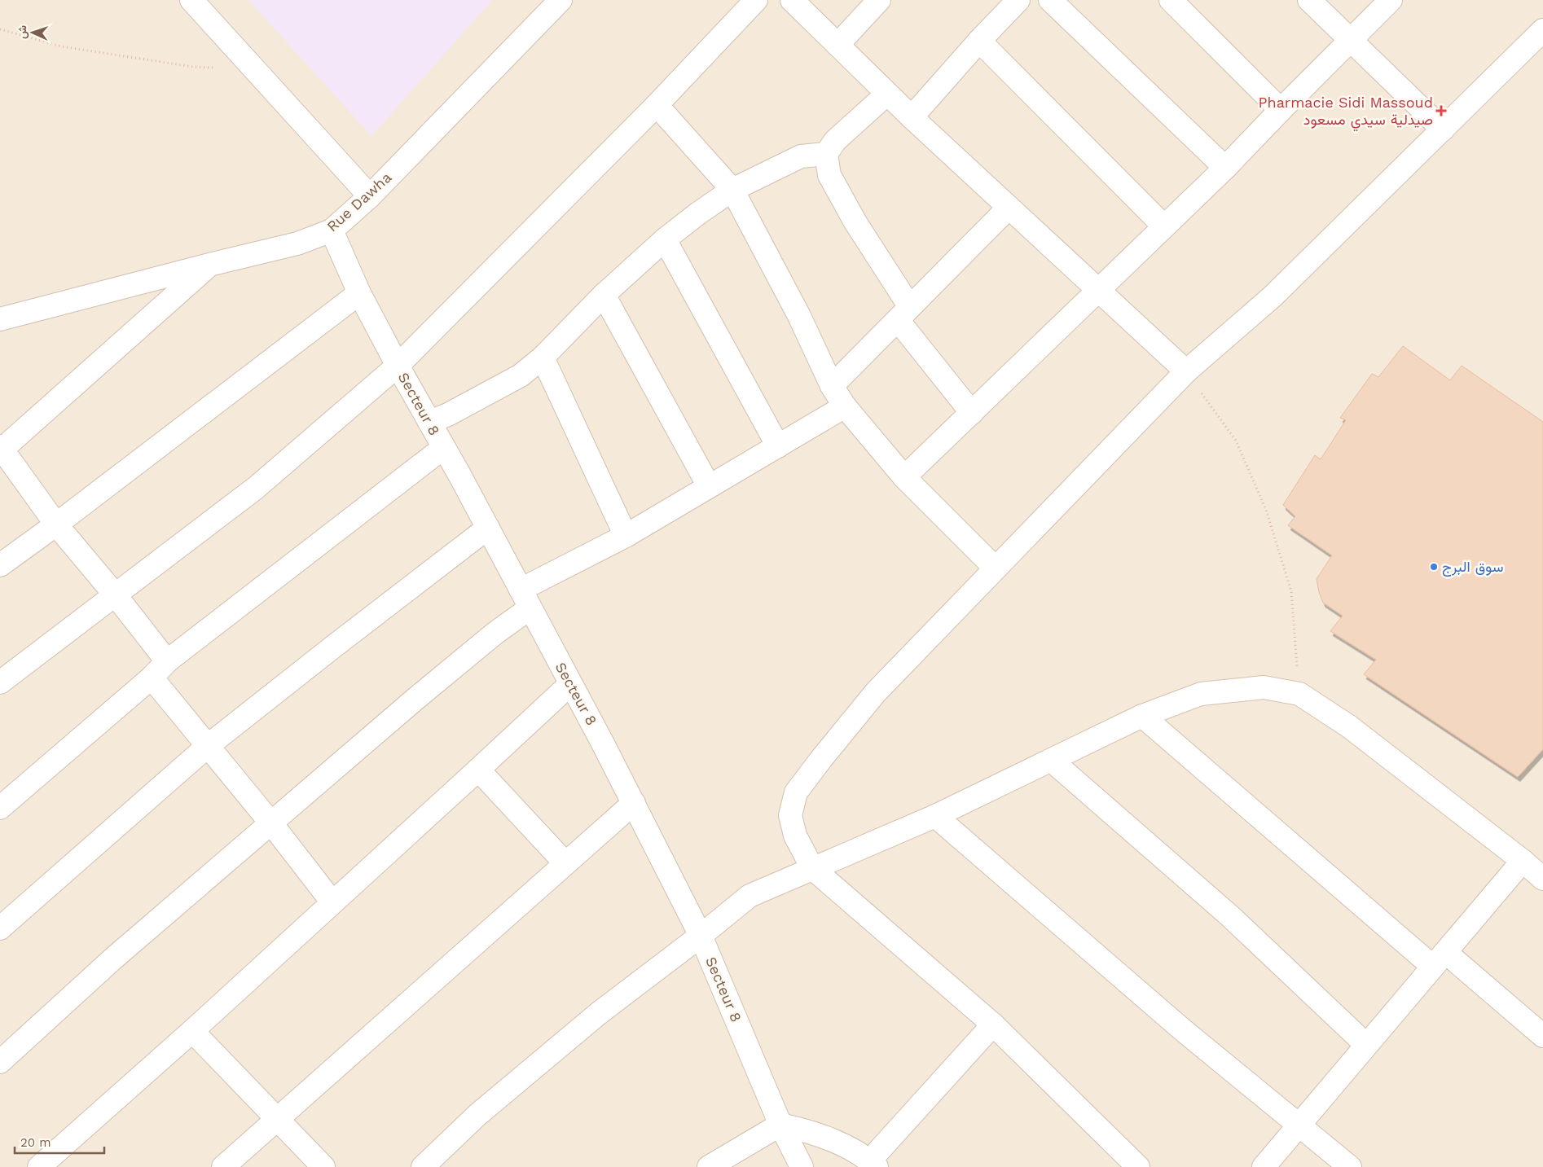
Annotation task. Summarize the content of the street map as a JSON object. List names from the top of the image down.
{
  "streets": {
    "street": ["Rue Dawha", "Secteur 8"]
  },
  "crossings": [
    ["Rue Dawha", "Secteur 8"]
  ],
  "places": {
    "health": ["Pharmacie Sidi Massoud صيدلية سيدي مسعود"],
    "other": ["سوق البرج"]
  },
  "scale_bar": "20 m",
  "north": "left"
}
